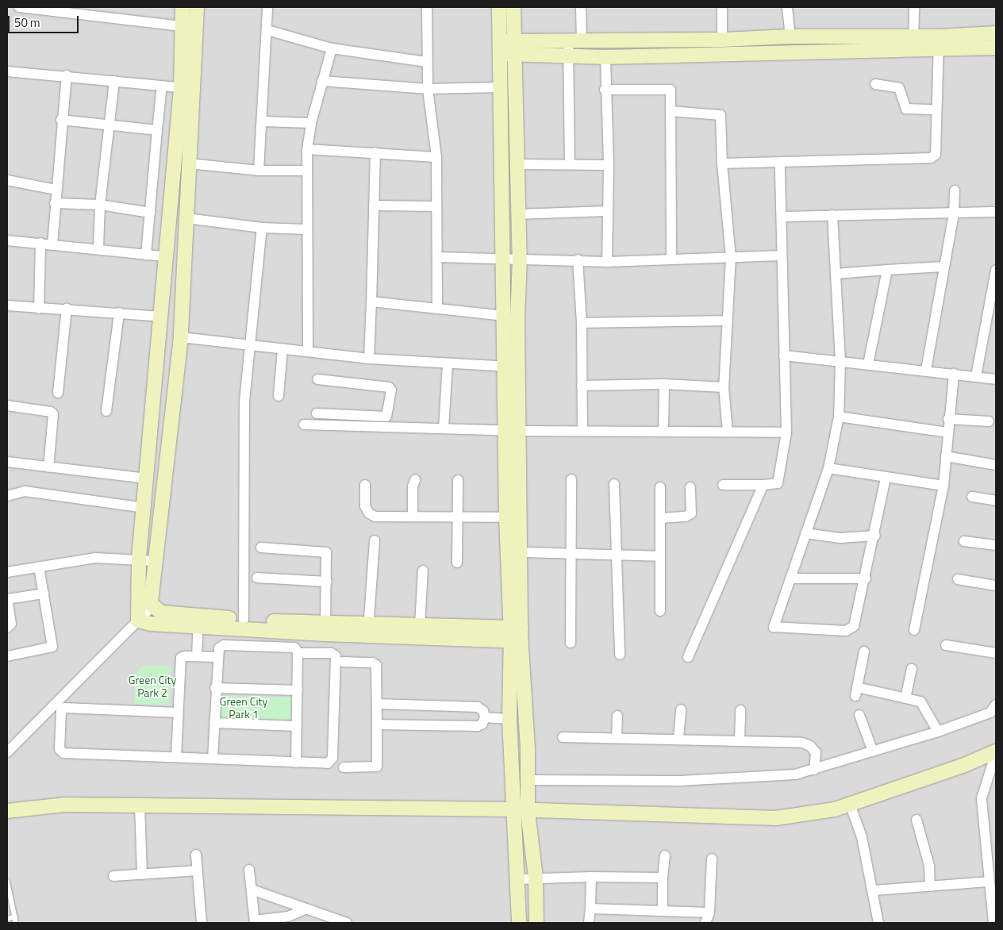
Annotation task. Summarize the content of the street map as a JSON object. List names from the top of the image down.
{
  "parks": ["Green City Park 2", "Green City Park 1"],
  "scale_bar": "50 m"
}
